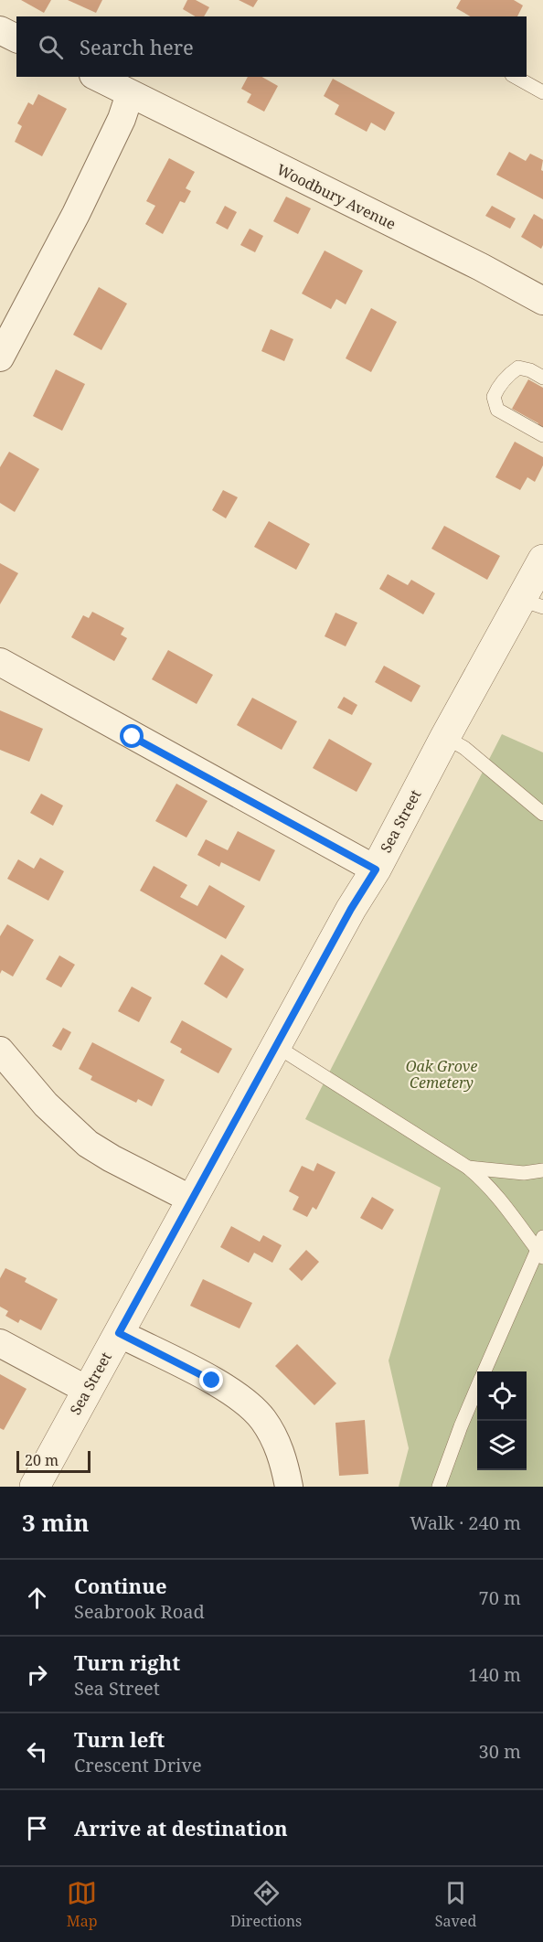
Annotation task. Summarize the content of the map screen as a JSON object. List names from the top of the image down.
{
  "streets": {
    "street": ["Woodbury Avenue", "Sea Street"]
  },
  "parks": ["Oak Grove Cemetery"],
  "scale_bar": "20 m",
  "page": {
    "search": "Search here",
    "scale": "20 m",
    "heading": ["3 min", "Walk · 240 m"],
    "list": [
      ["Continue", "Seabrook Road", "70 m"],
      ["Turn right", "Sea Street", "140 m"],
      ["Turn left", "Crescent Drive", "30 m"],
      "Arrive at destination"
    ],
    "nav": ["Map", "Directions", "Saved"]
  }
}
